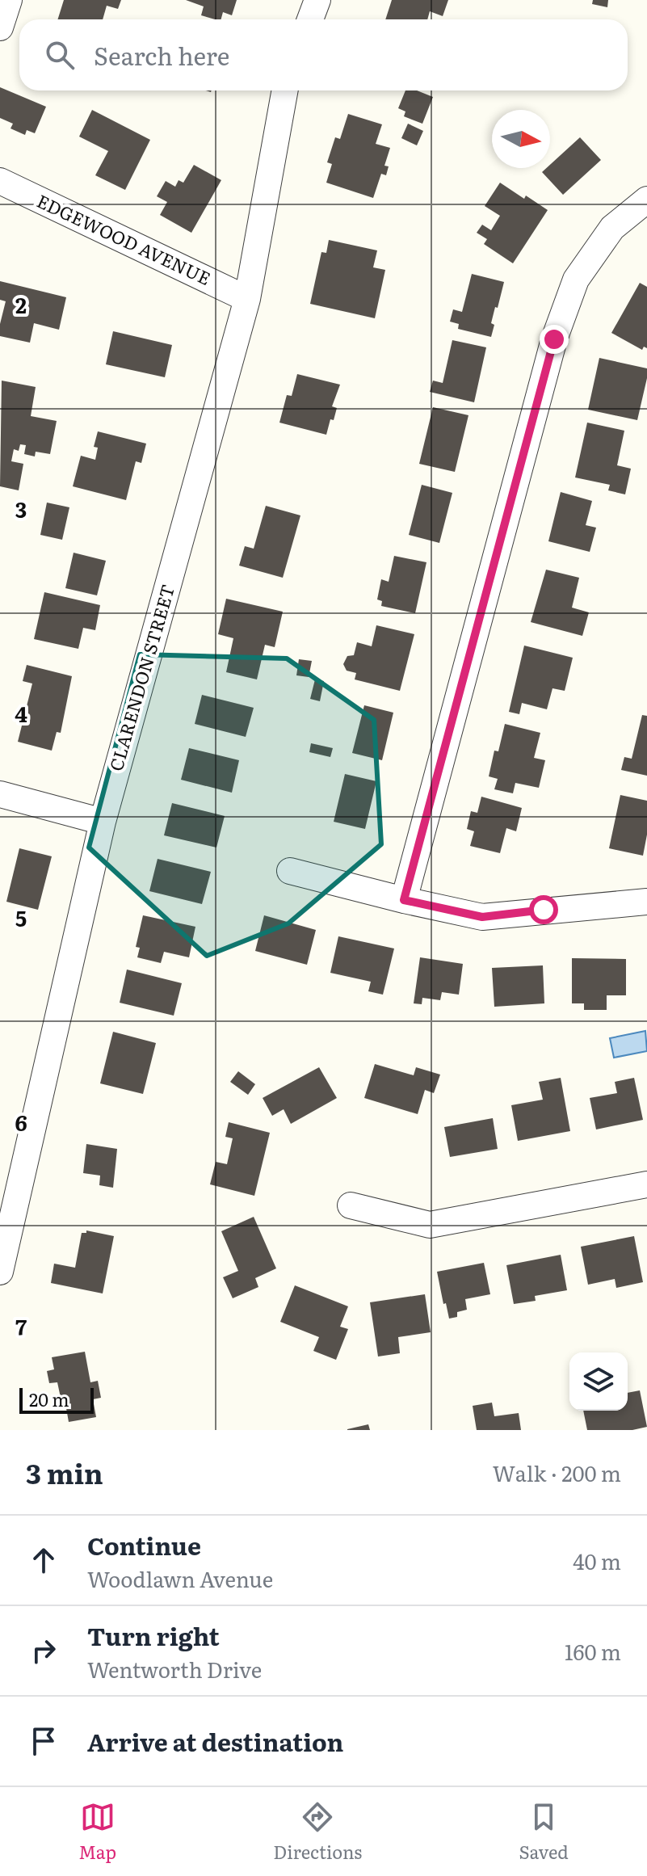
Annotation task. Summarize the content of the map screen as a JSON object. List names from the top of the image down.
{
  "streets": {
    "street": ["EDGEWOOD AVENUE", "CLARENDON STREET"]
  },
  "crossings": [
    ["EDGEWOOD AVENUE", "CLARENDON STREET"]
  ],
  "scale_bar": "20 m",
  "north": "right",
  "page": {
    "search": "Search here",
    "scale": "20 m",
    "heading": ["3 min", "Walk · 200 m"],
    "list": [
      ["Continue", "Woodlawn Avenue", "40 m"],
      ["Turn right", "Wentworth Drive", "160 m"],
      "Arrive at destination"
    ],
    "nav": ["Map", "Directions", "Saved"]
  },
  "grid": {
    "rows": [
      "2",
      "3",
      "4",
      "5",
      "6",
      "7"
    ]
  }
}
